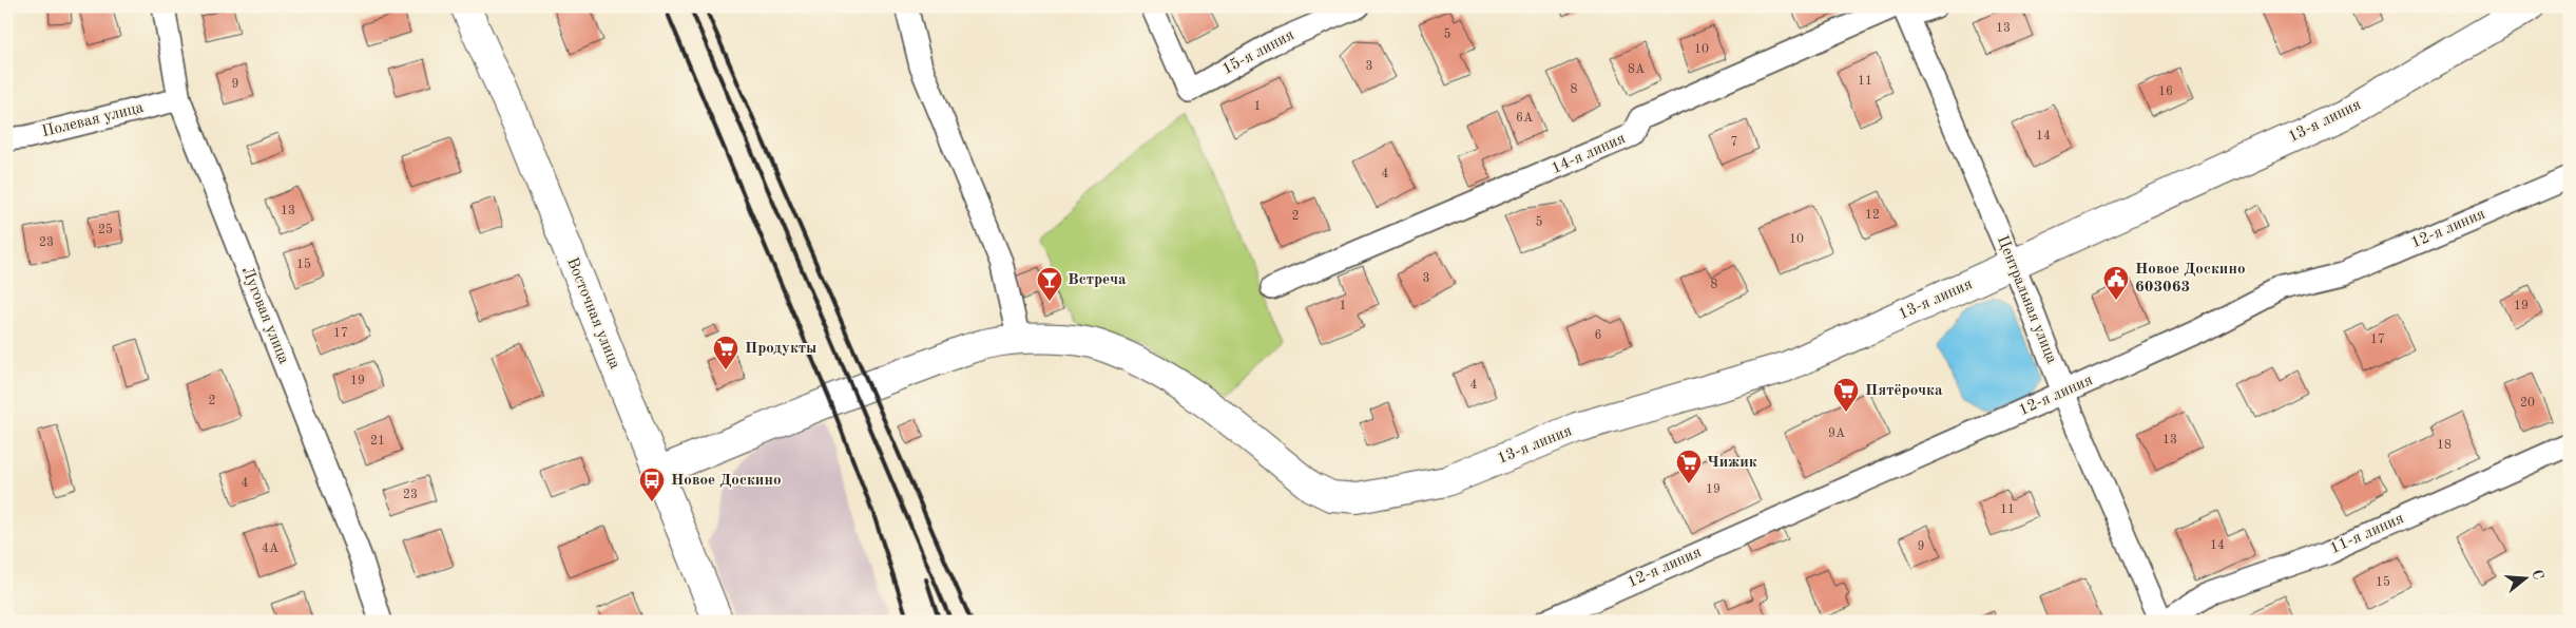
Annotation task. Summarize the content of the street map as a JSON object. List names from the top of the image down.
{
  "streets": {
    "street": [
      "15-я линия",
      "Полевая улица",
      "13-я линия",
      "14-я линия",
      "12-я линия",
      "Центральная улица",
      "Восточная улица",
      "Луговая улица",
      "11-я линия"
    ]
  },
  "crossings": [
    ["Полевая улица", "Луговая улица"],
    ["13-я линия", "Центральная улица"],
    ["13-я линия", "Восточная улица"],
    ["14-я линия", "Центральная улица"],
    ["12-я линия", "Центральная улица"],
    ["Центральная улица", "11-я линия"]
  ],
  "places": {
    "public building": ["Новое Доскино 603063"],
    "bar": ["Встреча"],
    "supermarket": ["Продукты", "Пятёрочка", "Чижик"],
    "bus stop": ["Новое Доскино"]
  },
  "house_numbers": [
    "13",
    "5",
    "10",
    "3",
    "8А",
    "11",
    "9",
    "8",
    "16",
    "1",
    "6А",
    "14",
    "7",
    "4",
    "13",
    "12",
    "2",
    "5",
    "25",
    "10",
    "23",
    "15",
    "3",
    "8",
    "1",
    "19",
    "17",
    "6",
    "17",
    "19",
    "4",
    "2",
    "20",
    "9А",
    "13",
    "21",
    "18",
    "4",
    "19",
    "23",
    "11",
    "14",
    "9",
    "4А",
    "15"
  ],
  "north": "right"
}
